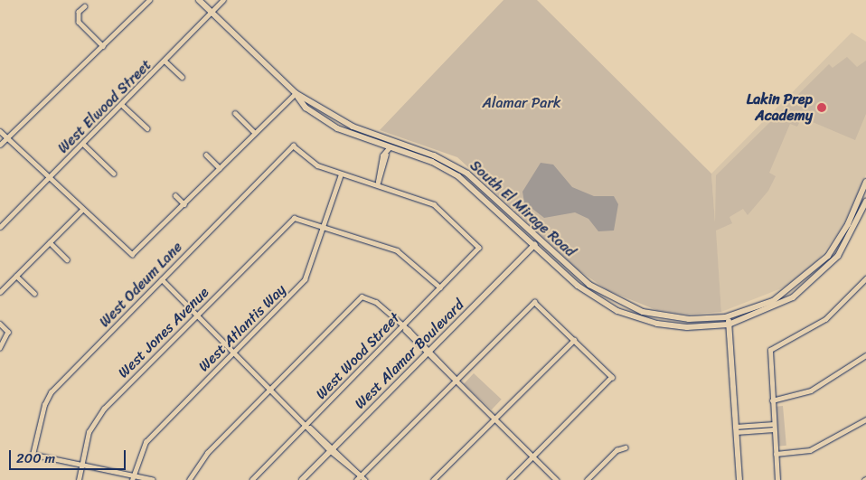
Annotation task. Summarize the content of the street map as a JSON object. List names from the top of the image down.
{
  "streets": {
    "main road": ["South El Mirage Road"],
    "street": [
      "West Elwood Street",
      "West Odeum Lane",
      "West Atlantis Way",
      "West Jones Avenue",
      "West Alamar Boulevard",
      "West Wood Street"
    ]
  },
  "crossings": [
    ["West Elwood Street", "South El Mirage Road"],
    ["South El Mirage Road", "West Alamar Boulevard"],
    ["West Odeum Lane", "West Atlantis Way"],
    ["West Odeum Lane", "West Jones Avenue"],
    ["West Atlantis Way", "West Jones Avenue"]
  ],
  "parks": ["Alamar Park"],
  "places": ["Lakin Prep Academy"],
  "scale_bar": "200 m"
}
